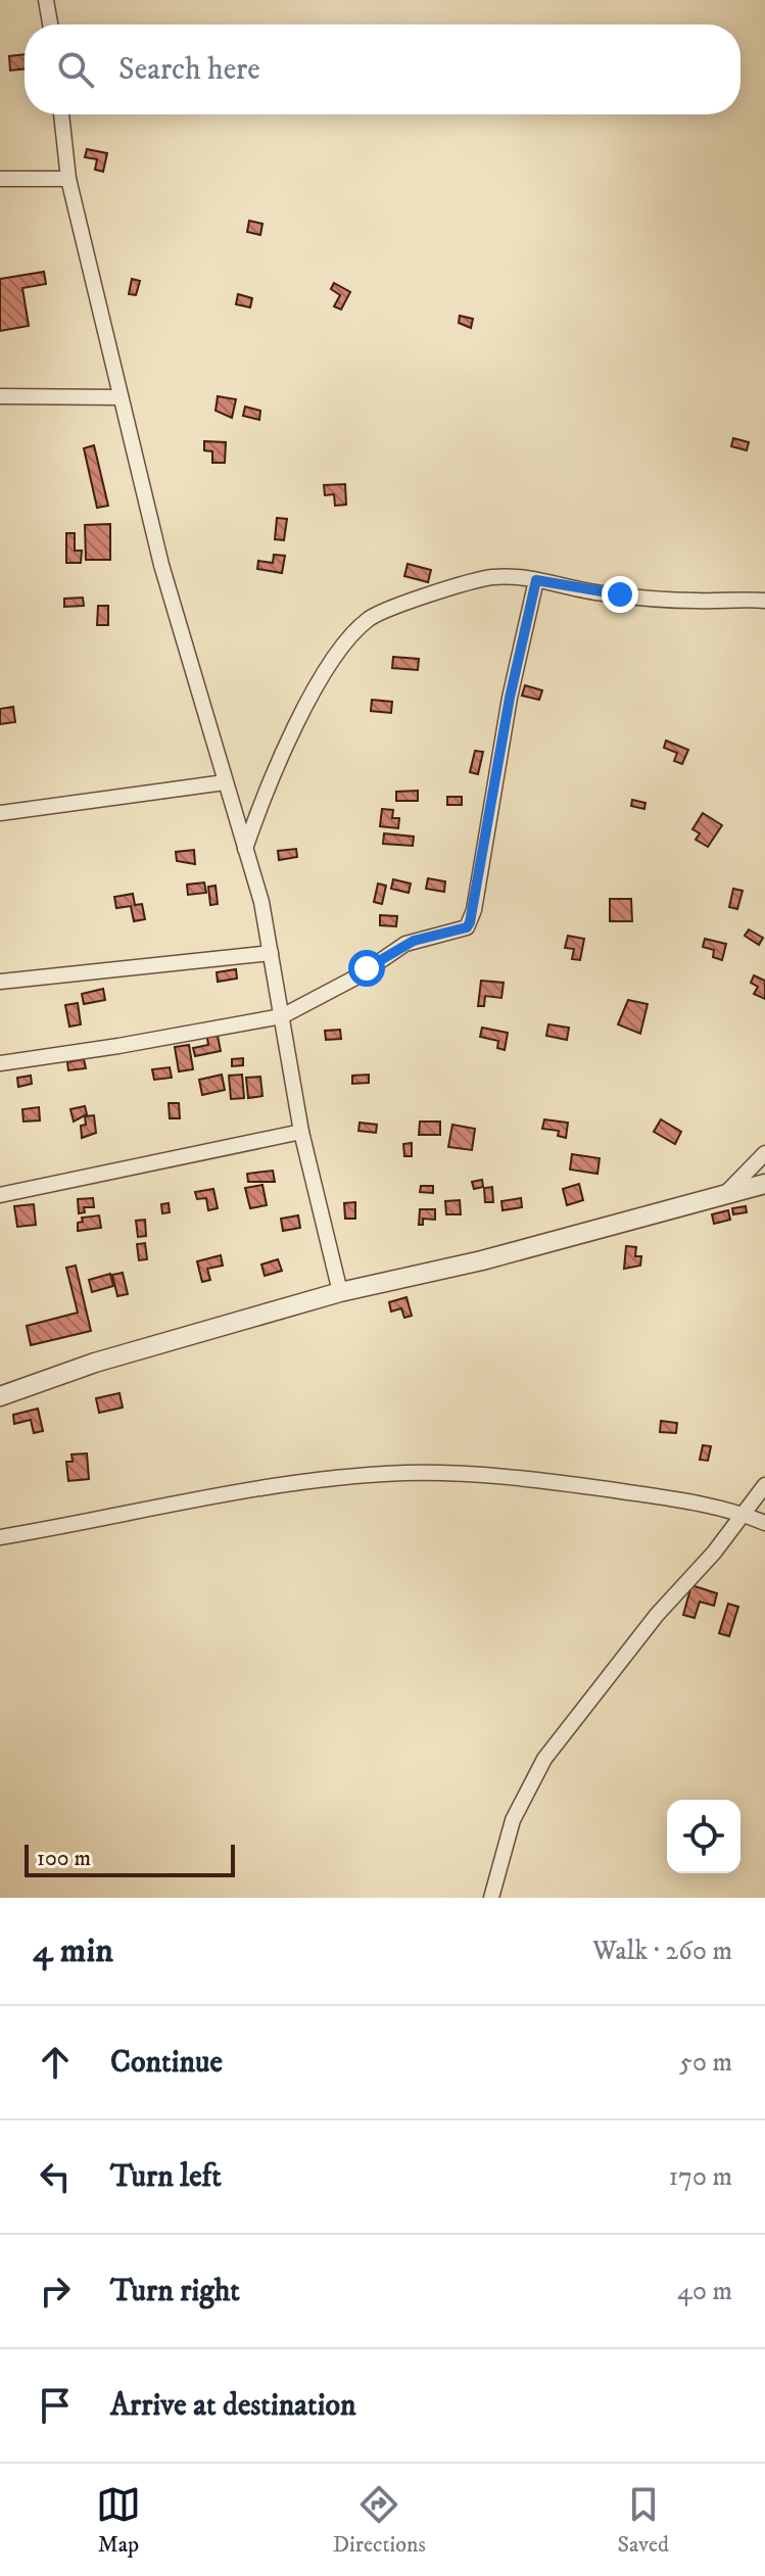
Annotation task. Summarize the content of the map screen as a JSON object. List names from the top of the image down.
{
  "scale_bar": "100 m",
  "page": {
    "search": "Search here",
    "scale": "100 m",
    "heading": ["4 min", "Walk · 260 m"],
    "list": [
      ["Continue", "50 m"],
      ["Turn left", "170 m"],
      ["Turn right", "40 m"],
      "Arrive at destination"
    ],
    "nav": ["Map", "Directions", "Saved"]
  }
}
